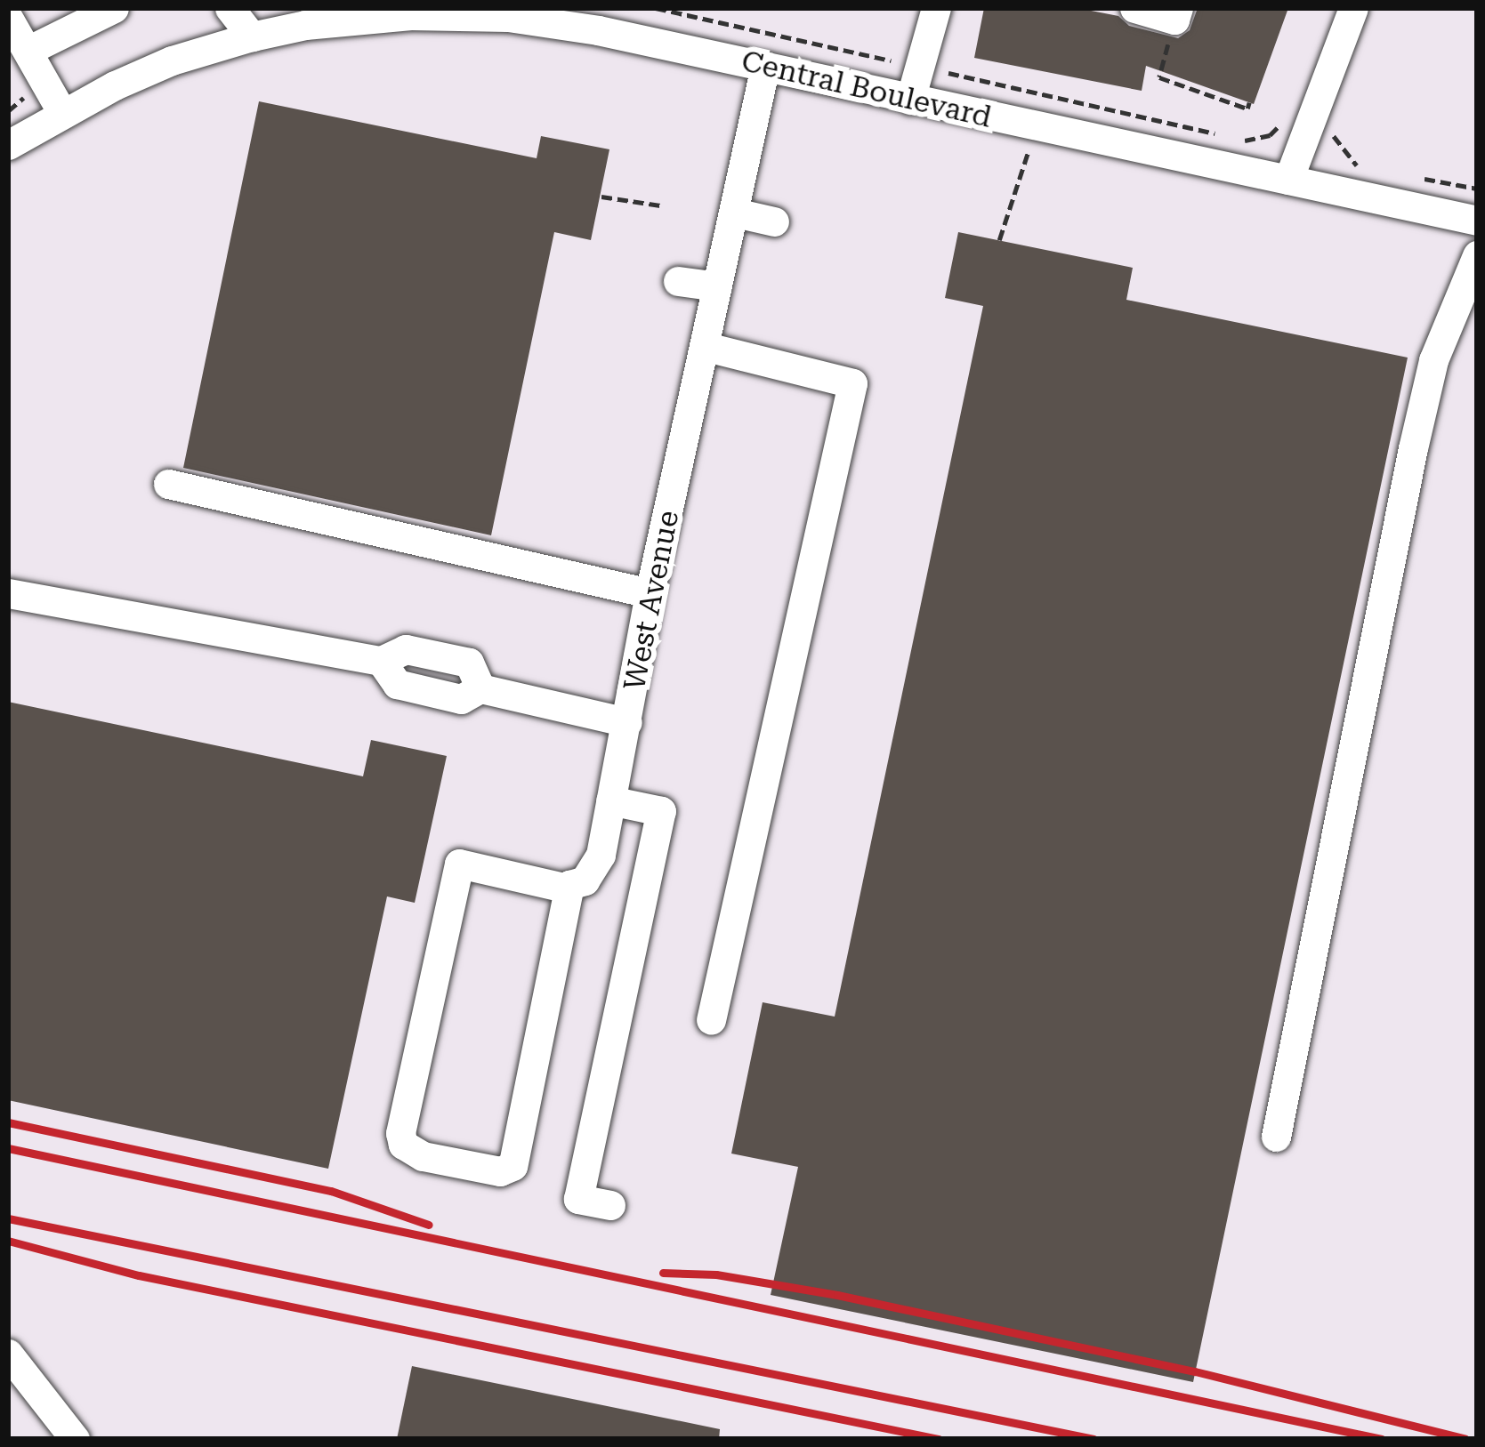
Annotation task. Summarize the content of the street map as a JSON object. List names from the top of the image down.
{
  "streets": {
    "street": ["Central Boulevard", "West Avenue"]
  },
  "crossings": [
    ["Central Boulevard", "West Avenue"]
  ]
}
